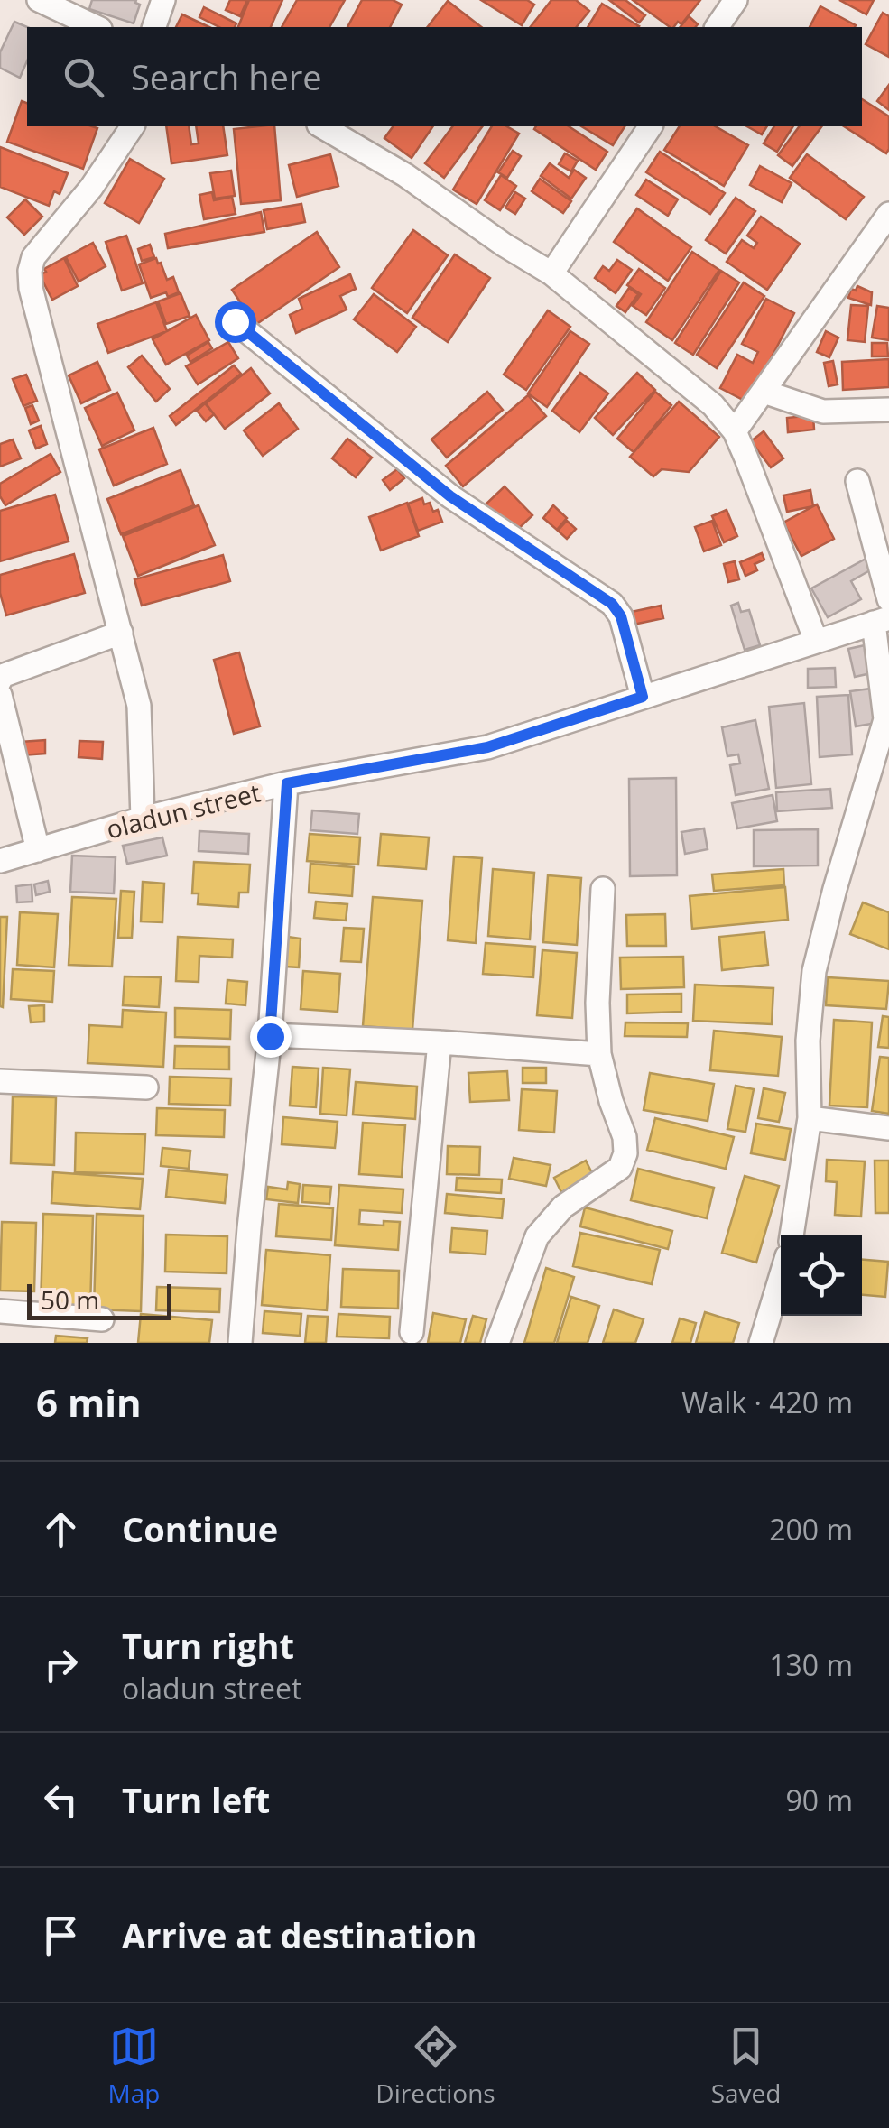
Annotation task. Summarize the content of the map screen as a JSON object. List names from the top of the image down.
{
  "streets": {
    "street": ["oladun street"]
  },
  "scale_bar": "50 m",
  "page": {
    "search": "Search here",
    "scale": "50 m",
    "heading": ["6 min", "Walk · 420 m"],
    "list": [
      ["Continue", "200 m"],
      ["Turn right", "oladun street", "130 m"],
      ["Turn left", "90 m"],
      "Arrive at destination"
    ],
    "nav": ["Map", "Directions", "Saved"]
  }
}
